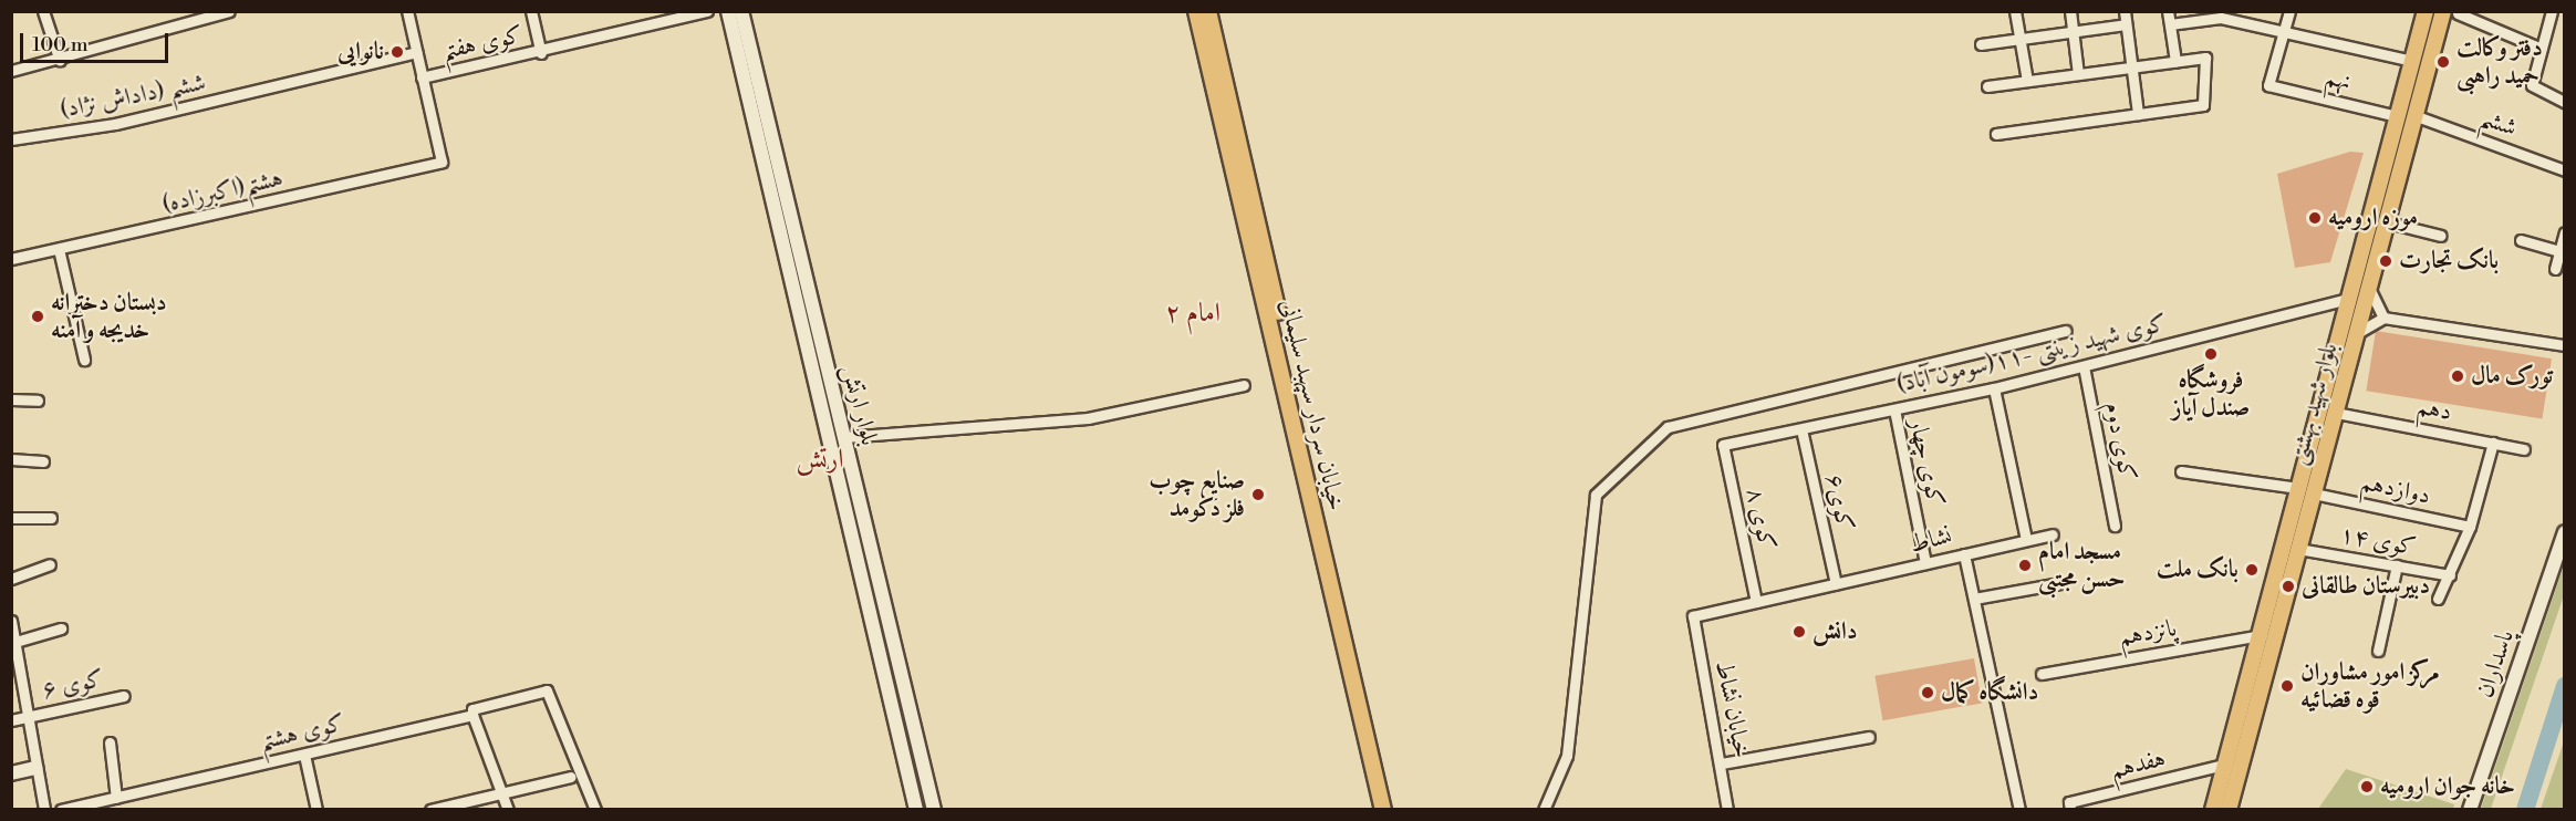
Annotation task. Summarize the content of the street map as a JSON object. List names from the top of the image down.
{
  "streets": {
    "main road": [
      "بلوار شهید بهشتی",
      "بلوار ارتش",
      "خیابان سردار سپهبد سلیمانی",
      "پاسداران"
    ],
    "street": [
      "کوی هفتم",
      "نهم",
      "ششم (داداش نژاد)",
      "ششم",
      "هشتم(اکبرزاده)",
      "کوی شهید زینتی -۱۱(سومون آباد)",
      "دهم",
      "کوی دوم",
      "کوی چهار",
      "دوازدهم",
      "کوی۶",
      "کوی ۸",
      "نشاط",
      "کوی ۱۴",
      "پانزدهم",
      "کوی ۶",
      "خیابان نشاط",
      "کوی هشتم",
      "هفدهم"
    ]
  },
  "crossings": [
    ["کوی هفتم", "هشتم(اکبرزاده)"],
    ["نهم", "بلوار شهید بهشتی"],
    ["ششم", "بلوار شهید بهشتی"],
    ["کوی شهید زینتی -۱۱(سومون آباد)", "بلوار شهید بهشتی"],
    ["کوی شهید زینتی -۱۱(سومون آباد)", "کوی دوم"],
    ["کوی شهید زینتی -۱۱(سومون آباد)", "کوی چهار"],
    ["کوی شهید زینتی -۱۱(سومون آباد)", "کوی۶"],
    ["کوی شهید زینتی -۱۱(سومون آباد)", "کوی ۸"],
    ["بلوار شهید بهشتی", "دهم"],
    ["بلوار شهید بهشتی", "دوازدهم"],
    ["بلوار شهید بهشتی", "کوی ۱۴"],
    ["بلوار شهید بهشتی", "پانزدهم"],
    ["بلوار شهید بهشتی", "هفدهم"],
    ["کوی چهار", "نشاط"],
    ["کوی۶", "نشاط"],
    ["کوی ۸", "نشاط"],
    ["نشاط", "خیابان نشاط"]
  ],
  "districts": ["امام ۲", "ارتش"],
  "places": [
    "نانوایی",
    "دفتر وکالت حمید راهبی",
    "موزه ارومیه",
    "بانک تجارت",
    "دبستان دخترانه خدیجه و آمنه",
    "فروشگاه صندل آیاز",
    "تورک مال",
    "صنایع چوب فلز دکومد",
    "مسجد امام حسن مجتبی",
    "بانک ملت",
    "دبیرستان طالقانی",
    "دانش",
    "مرکز امور مشاوران قوه قضائیه",
    "دانشگاه کمال",
    "خانه جوان ارومیه"
  ],
  "scale_bar": "100 m"
}
